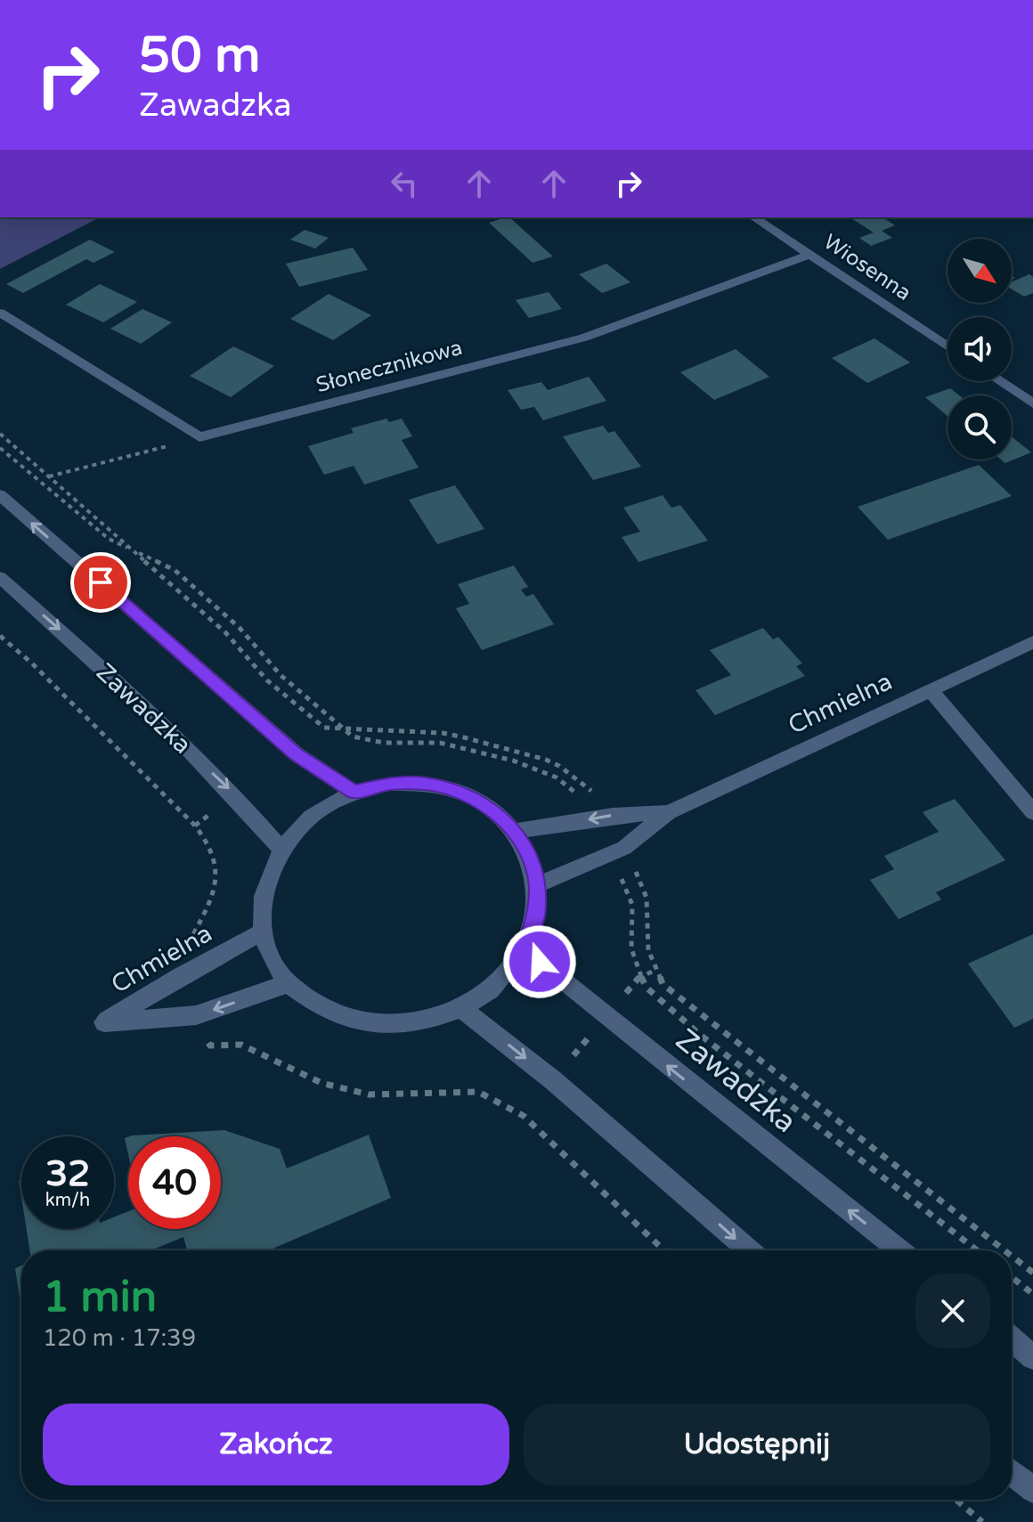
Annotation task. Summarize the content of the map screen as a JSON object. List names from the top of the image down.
{
  "streets": {
    "street": [
      "Wiosenna",
      "Słonecznikowa",
      "Chmielna",
      "Zawadzka"
    ]
  },
  "crossings": [
    ["Wiosenna", "Słonecznikowa"]
  ],
  "north": "bottom right",
  "page": {
    "turn": ["50 m", "Zawadzka"],
    "speed": "32 km/h",
    "limit": "40",
    "heading": ["1 min", "120 m · 17:39"],
    "buttons": ["Zakończ", "Udostępnij"]
  }
}
